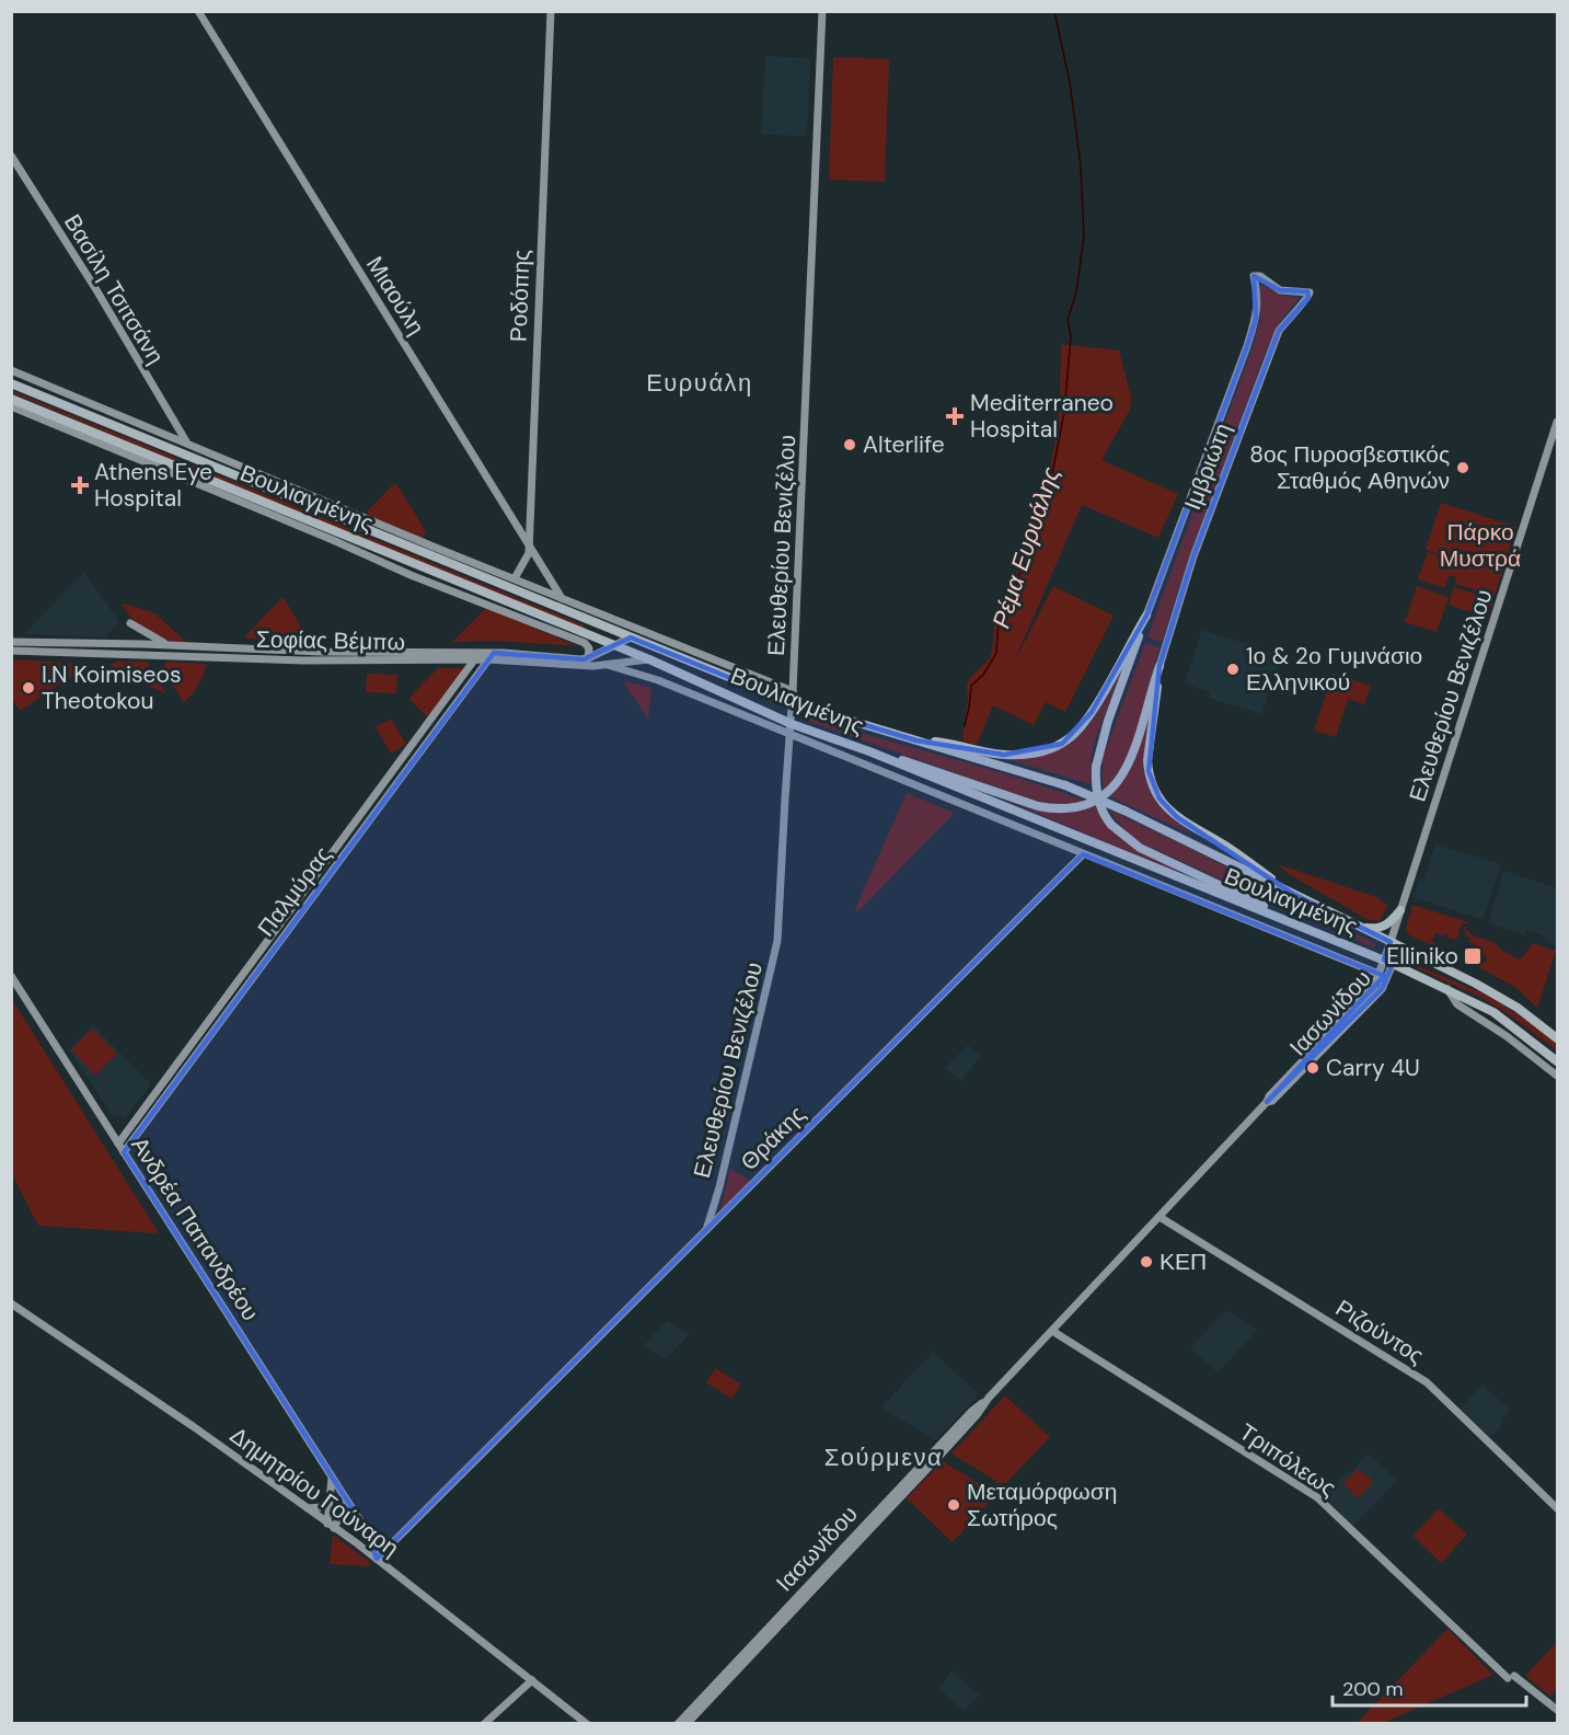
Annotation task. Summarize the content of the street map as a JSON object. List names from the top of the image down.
{
  "streets": {
    "main road": ["Βουλιαγμένης"],
    "street": [
      "Βασίλη Τσιτσάνη",
      "Μιαούλη",
      "Ροδόπης",
      "Ιμβριώτη",
      "Ελευθερίου Βενιζέλου",
      "Σοφίας Βέμπω",
      "Παλμύρας",
      "Ιασωνίδου",
      "Θράκης",
      "Ανδρέα Παπανδρέου",
      "Ριζούντος",
      "Τριπόλεως",
      "Δημητρίου Γούναρη"
    ]
  },
  "crossings": [
    ["Μιαούλη", "Ροδόπης"],
    ["Βουλιαγμένης", "Ελευθερίου Βενιζέλου"],
    ["Βουλιαγμένης", "Σοφίας Βέμπω"],
    ["Βουλιαγμένης", "Ιασωνίδου"],
    ["Ελευθερίου Βενιζέλου", "Ιασωνίδου"],
    ["Ελευθερίου Βενιζέλου", "Θράκης"],
    ["Σοφίας Βέμπω", "Παλμύρας"],
    ["Παλμύρας", "Ανδρέα Παπανδρέου"],
    ["Ιασωνίδου", "Ριζούντος"],
    ["Ιασωνίδου", "Τριπόλεως"],
    ["Θράκης", "Ανδρέα Παπανδρέου"],
    ["Θράκης", "Δημητρίου Γούναρη"],
    ["Ανδρέα Παπανδρέου", "Δημητρίου Γούναρη"]
  ],
  "districts": ["Ευρυάλη", "Σούρμενα"],
  "water": ["Ρέμα Ευρυάλης"],
  "parks": ["Πάρκο Μυστρά"],
  "places": {
    "health": ["Mediterraneo Hospital", "Athens Eye Hospital"],
    "other": [
      "Alterlife",
      "8ος Πυροσβεστικός Σταθμός Αθηνών",
      "1ο & 2ο Γυμνάσιο Ελληνικού",
      "I.N Koimiseos Theotokou",
      "Carry 4U",
      "ΚΕΠ",
      "Μεταμόρφωση Σωτήρος"
    ],
    "transit": ["Elliniko"]
  },
  "scale_bar": "200 m"
}
